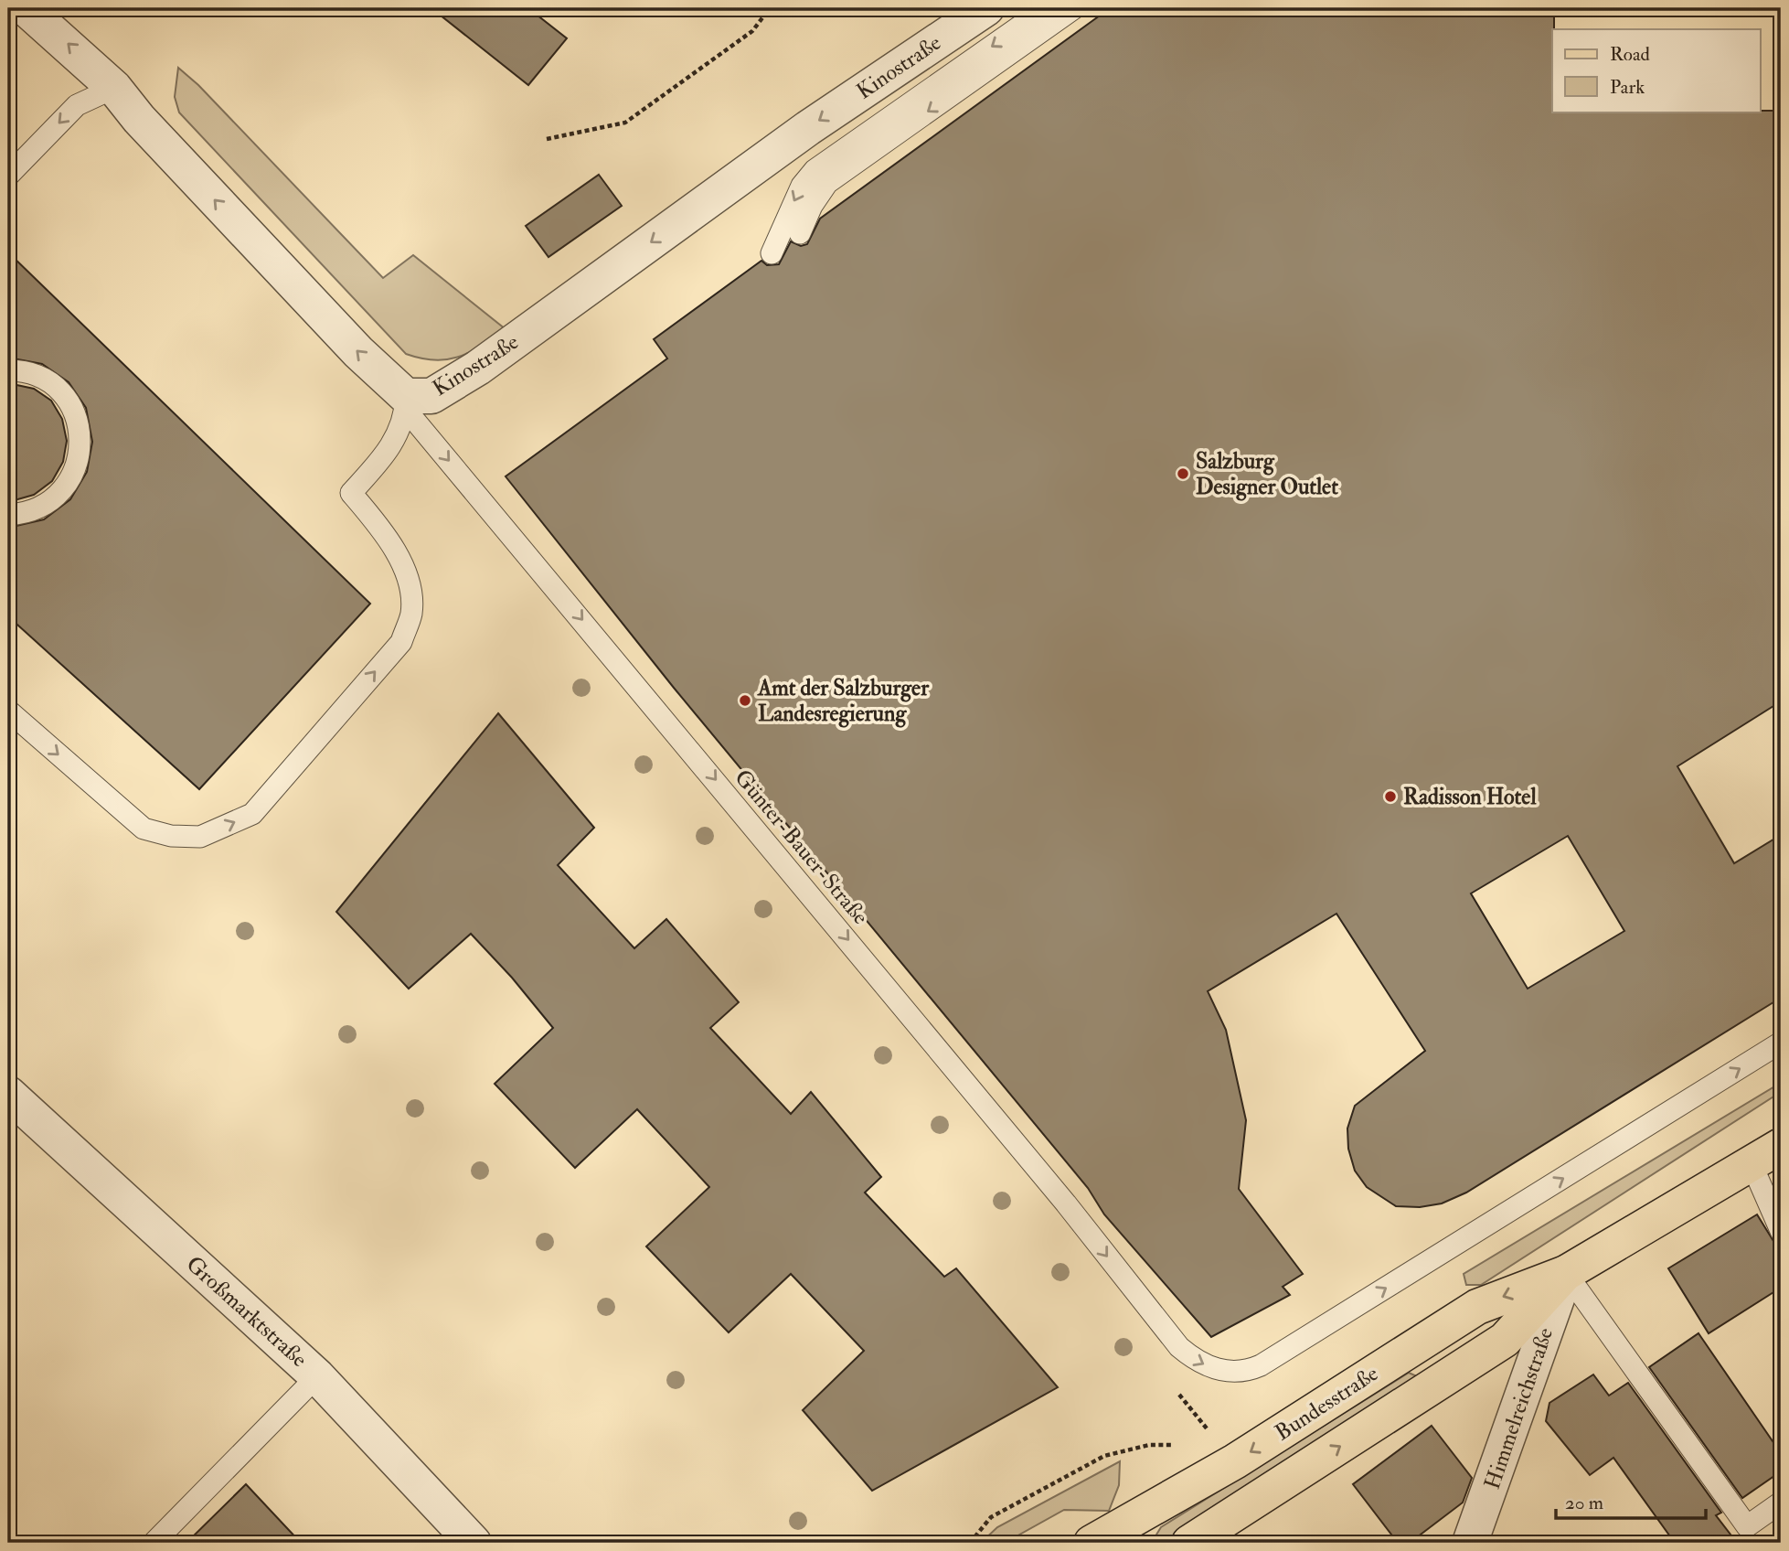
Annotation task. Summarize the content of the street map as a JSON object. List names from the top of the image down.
{
  "streets": {
    "main road": ["Bundesstraße"],
    "street": ["Kinostraße", "Großmarktstraße", "Himmelreichstraße"],
    "lane": ["Günter-Bauer-Straße"]
  },
  "crossings": [
    ["Kinostraße", "Günter-Bauer-Straße"],
    ["Bundesstraße", "Himmelreichstraße"]
  ],
  "places": ["Salzburg Designer Outlet", "Amt der Salzburger Landesregierung", "Radisson Hotel"],
  "legend": ["Road", "Park"],
  "scale_bar": "20 m"
}
